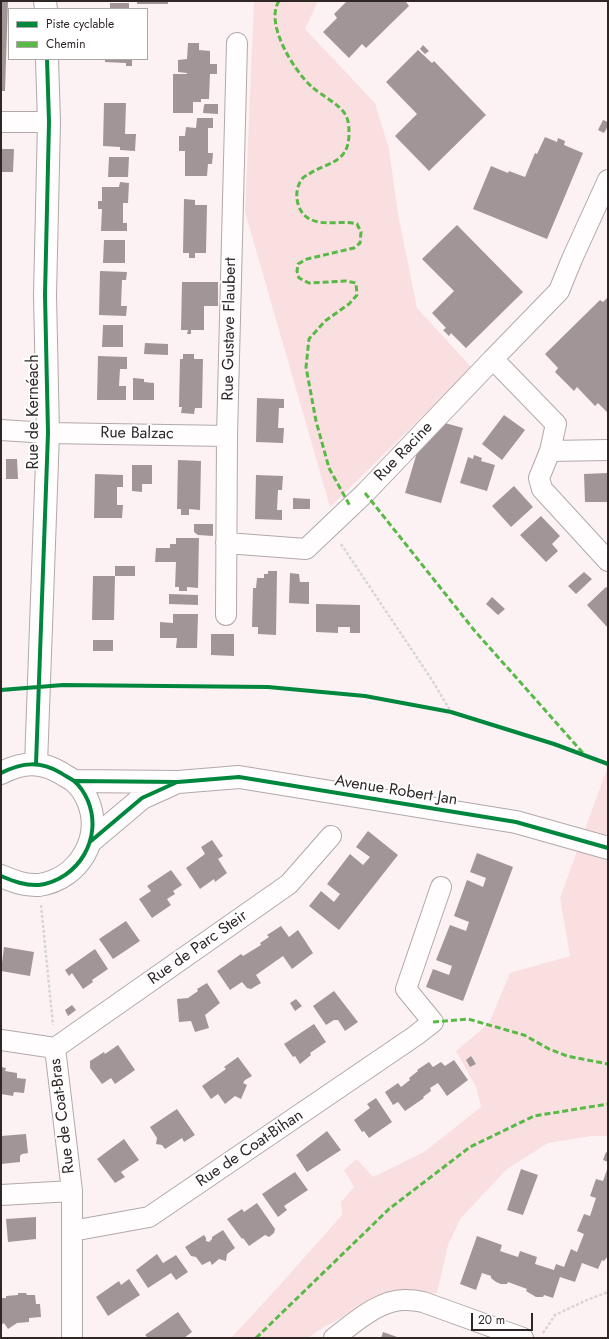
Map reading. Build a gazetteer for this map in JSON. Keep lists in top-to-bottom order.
{
  "streets": {
    "main road": ["Rue de Kernéach", "Avenue Robert Jan"],
    "street": [
      "Rue Gustave Flaubert",
      "Rue Balzac",
      "Rue Racine",
      "Rue de Parc Steir",
      "Rue de Coat-Bras",
      "Rue de Coat-Bihan"
    ]
  },
  "crossings": [
    ["Rue Gustave Flaubert", "Rue Balzac"],
    ["Rue Gustave Flaubert", "Rue Racine"],
    ["Rue de Kernéach", "Rue Balzac"],
    ["Rue de Parc Steir", "Rue de Coat-Bras"],
    ["Rue de Coat-Bras", "Rue de Coat-Bihan"]
  ],
  "legend": ["Piste cyclable", "Chemin"],
  "scale_bar": "20 m"
}
